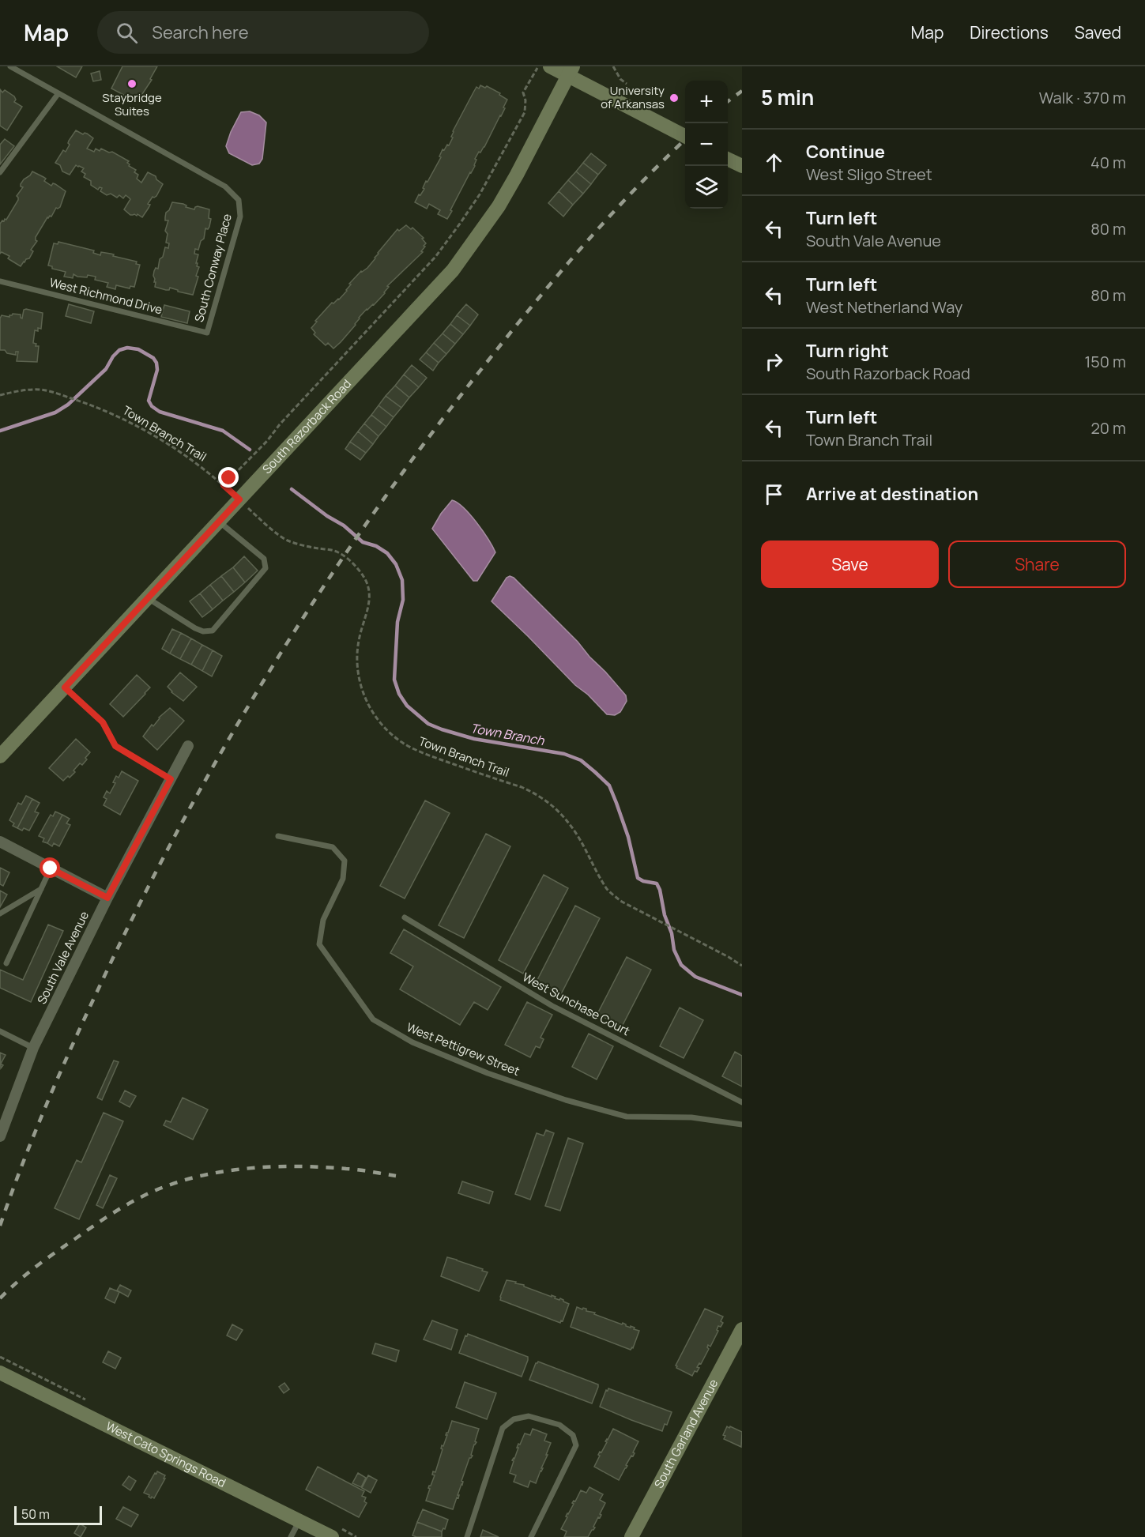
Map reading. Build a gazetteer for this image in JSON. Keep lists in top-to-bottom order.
{
  "streets": {
    "main road": ["South Razorback Road", "South Garland Avenue", "West Cato Springs Road"],
    "street": ["South Vale Avenue"],
    "lane": [
      "South Conway Place",
      "West Richmond Drive",
      "West Sunchase Court",
      "West Pettigrew Street"
    ],
    "path": ["Town Branch Trail"]
  },
  "crossings": [
    ["South Conway Place", "West Richmond Drive"],
    ["South Razorback Road", "Town Branch Trail"]
  ],
  "water": ["Town Branch"],
  "places": ["Staybridge Suites", "University of Arkansas"],
  "scale_bar": "50 m",
  "page": {
    "header": "Map",
    "search": "Search here",
    "nav": ["Map", "Directions", "Saved"],
    "heading": ["5 min", "Walk · 370 m"],
    "map_buttons": ["+", "−"],
    "list": [
      ["Continue", "West Sligo Street", "40 m"],
      ["Turn left", "South Vale Avenue", "80 m"],
      ["Turn left", "West Netherland Way", "80 m"],
      ["Turn right", "South Razorback Road", "150 m"],
      ["Turn left", "Town Branch Trail", "20 m"],
      "Arrive at destination"
    ],
    "buttons": ["Save", "Share"],
    "scale": "50 m"
  }
}
